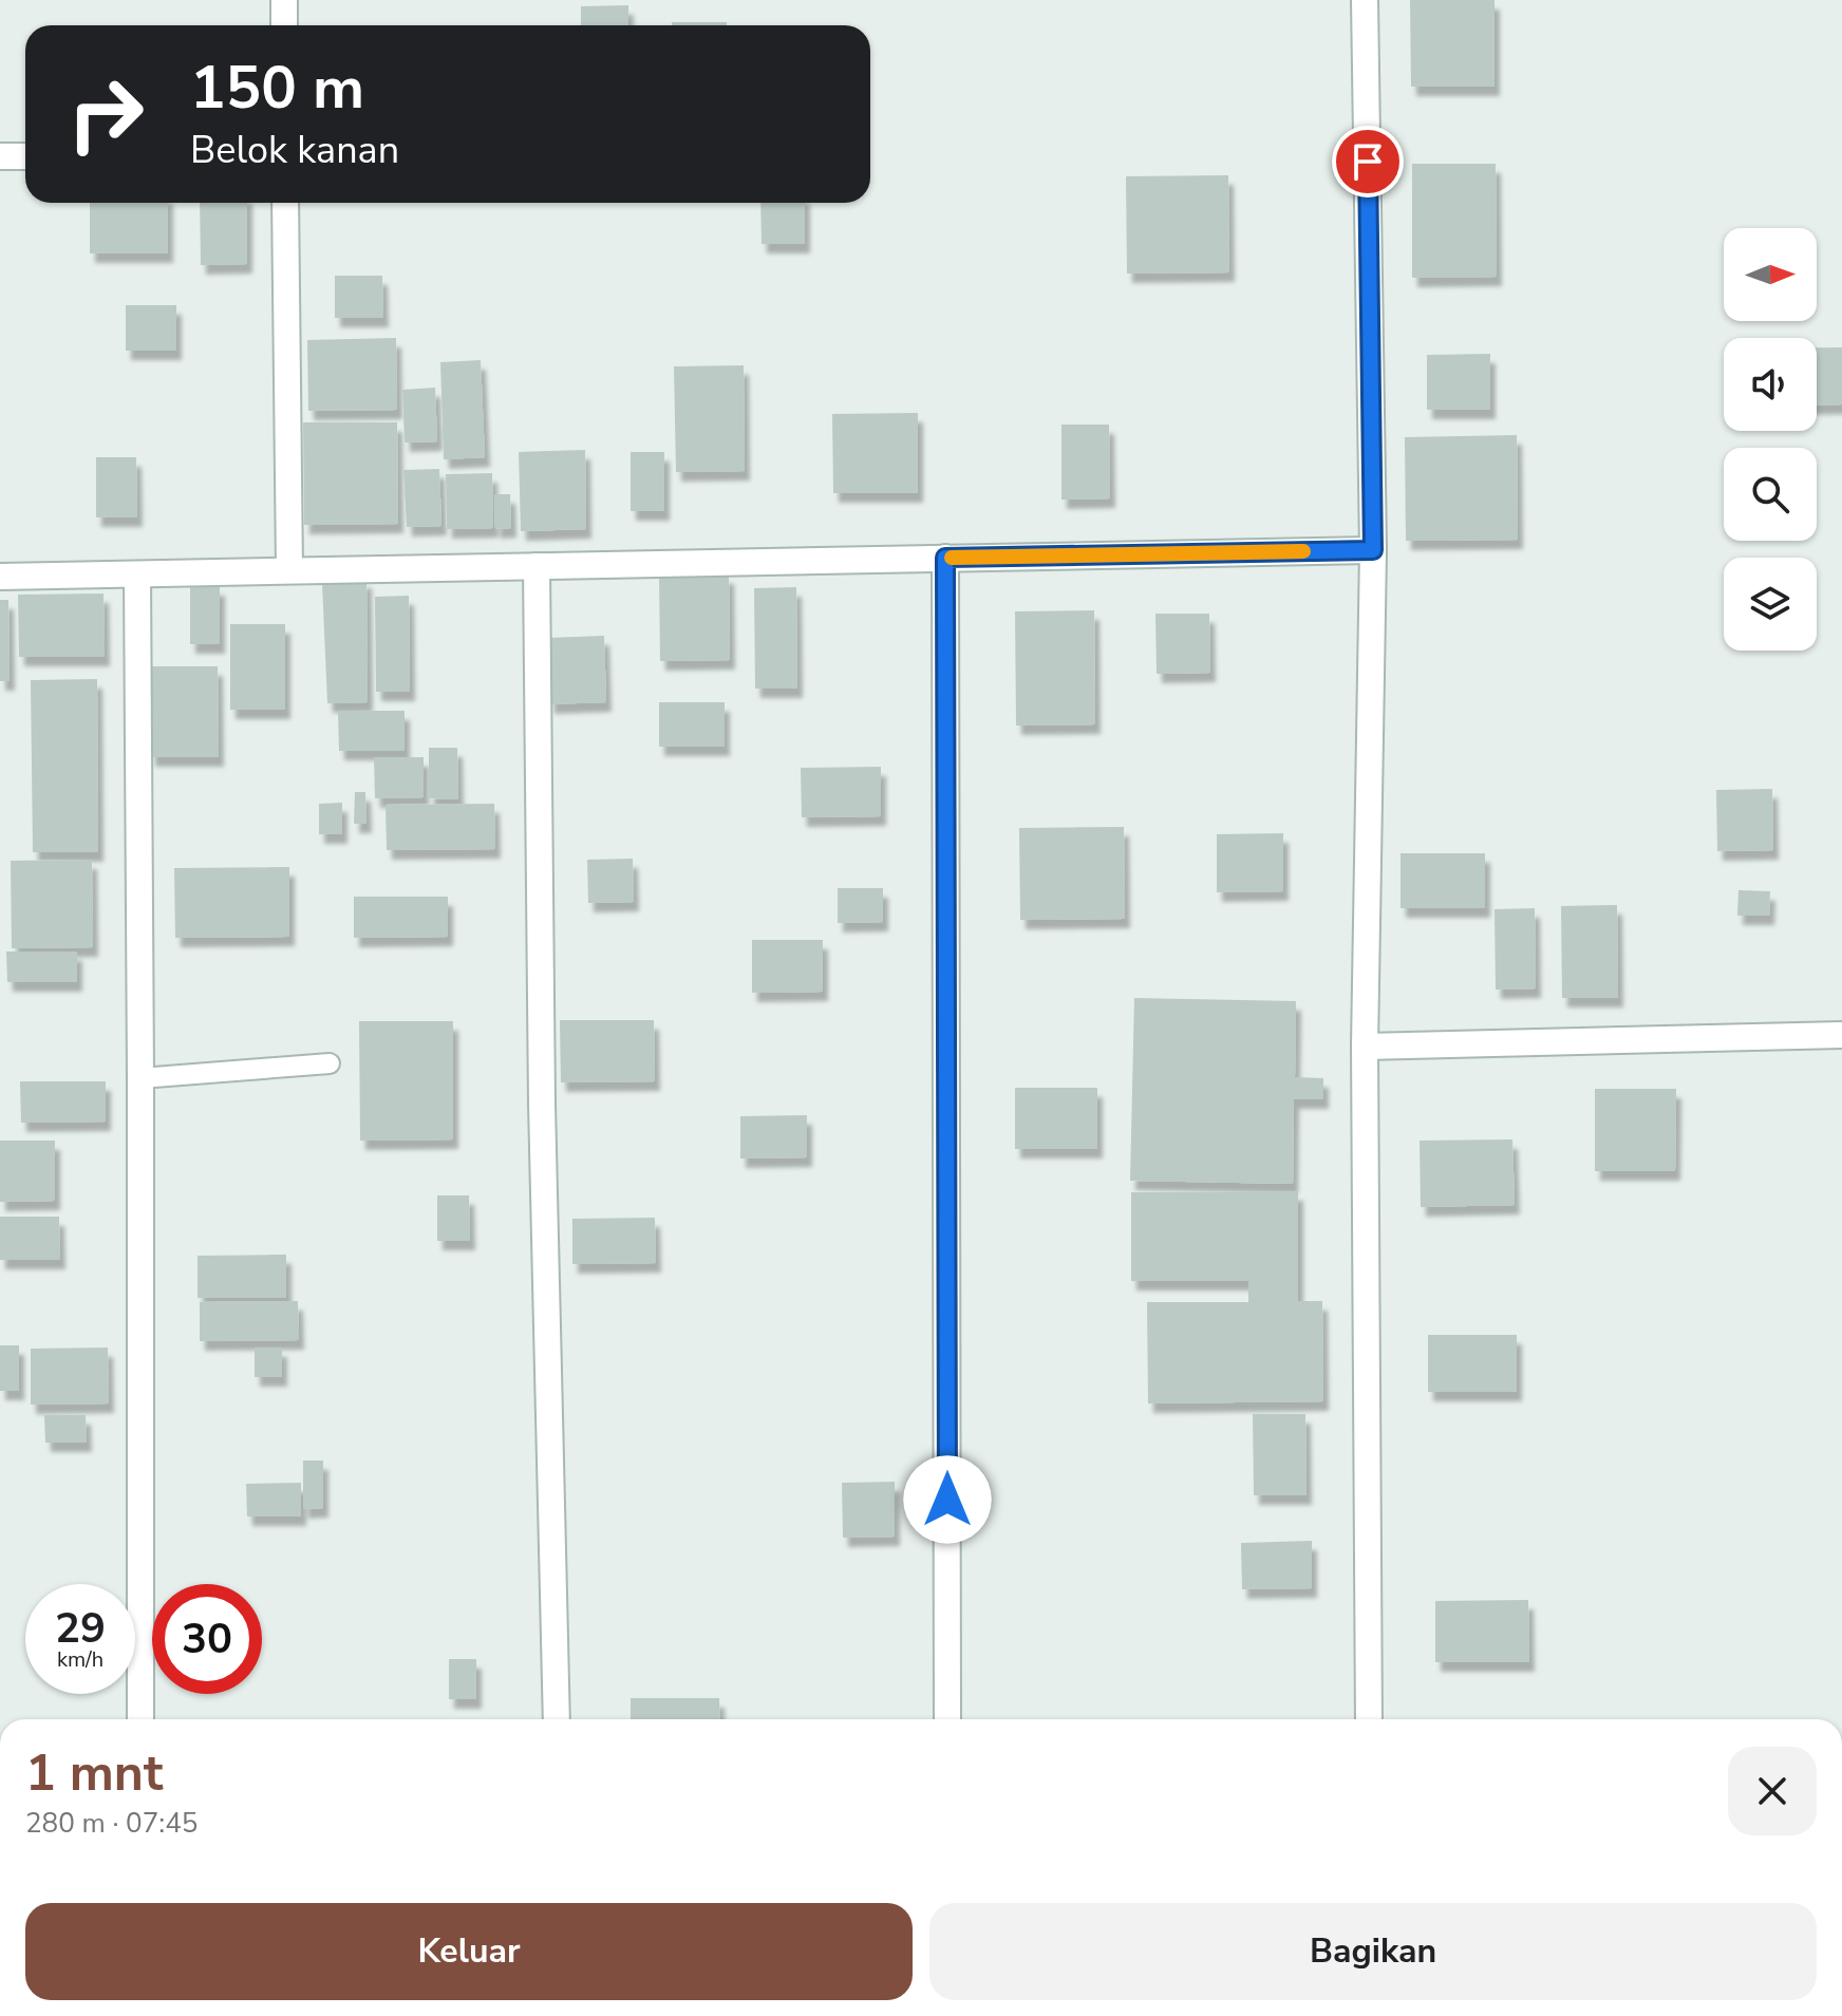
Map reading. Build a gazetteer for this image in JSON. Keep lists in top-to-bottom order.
{
  "north": "right",
  "page": {
    "turn": ["150 m", "Belok kanan"],
    "speed": "29 km/h",
    "limit": "30",
    "heading": ["1 mnt", "280 m · 07:45"],
    "buttons": ["Keluar", "Bagikan"]
  }
}
